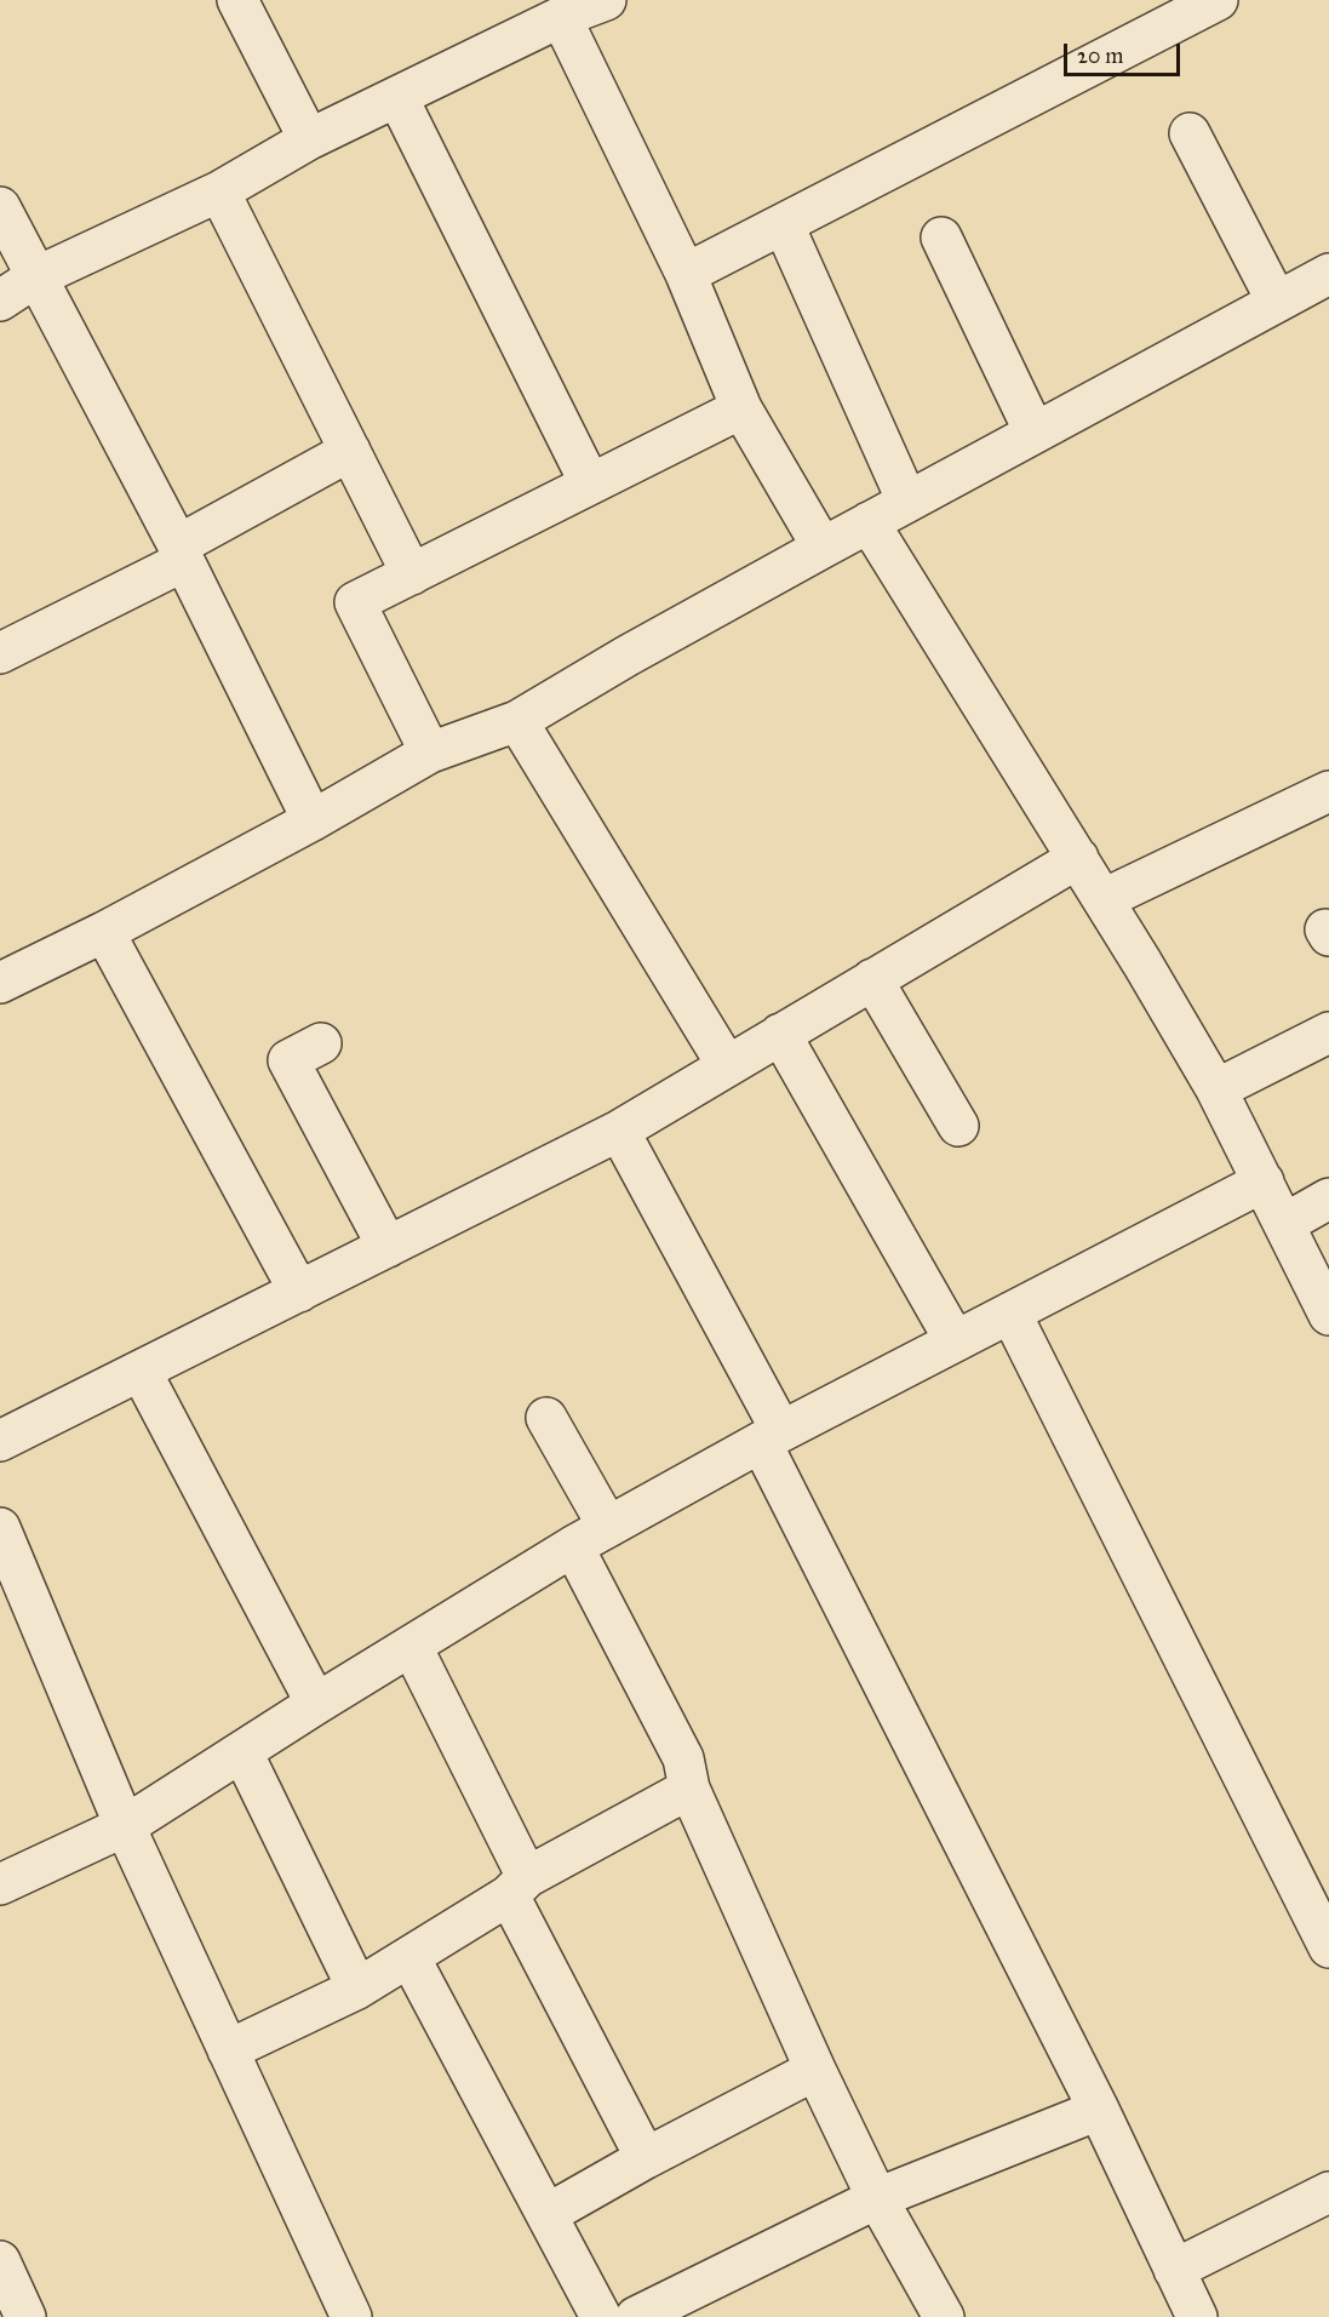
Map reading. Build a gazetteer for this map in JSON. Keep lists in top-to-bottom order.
{
  "scale_bar": "20 m"
}
